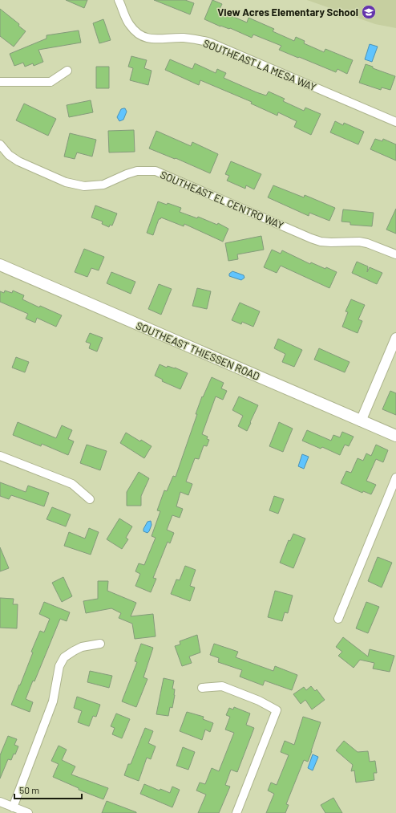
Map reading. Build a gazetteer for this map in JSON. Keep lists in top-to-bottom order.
{
  "streets": {
    "main road": ["SOUTHEAST THIESSEN ROAD"],
    "street": ["SOUTHEAST LA MESA WAY", "SOUTHEAST EL CENTRO WAY"]
  },
  "places": {
    "school or university": ["View Acres Elementary School"]
  },
  "scale_bar": "50 m"
}
